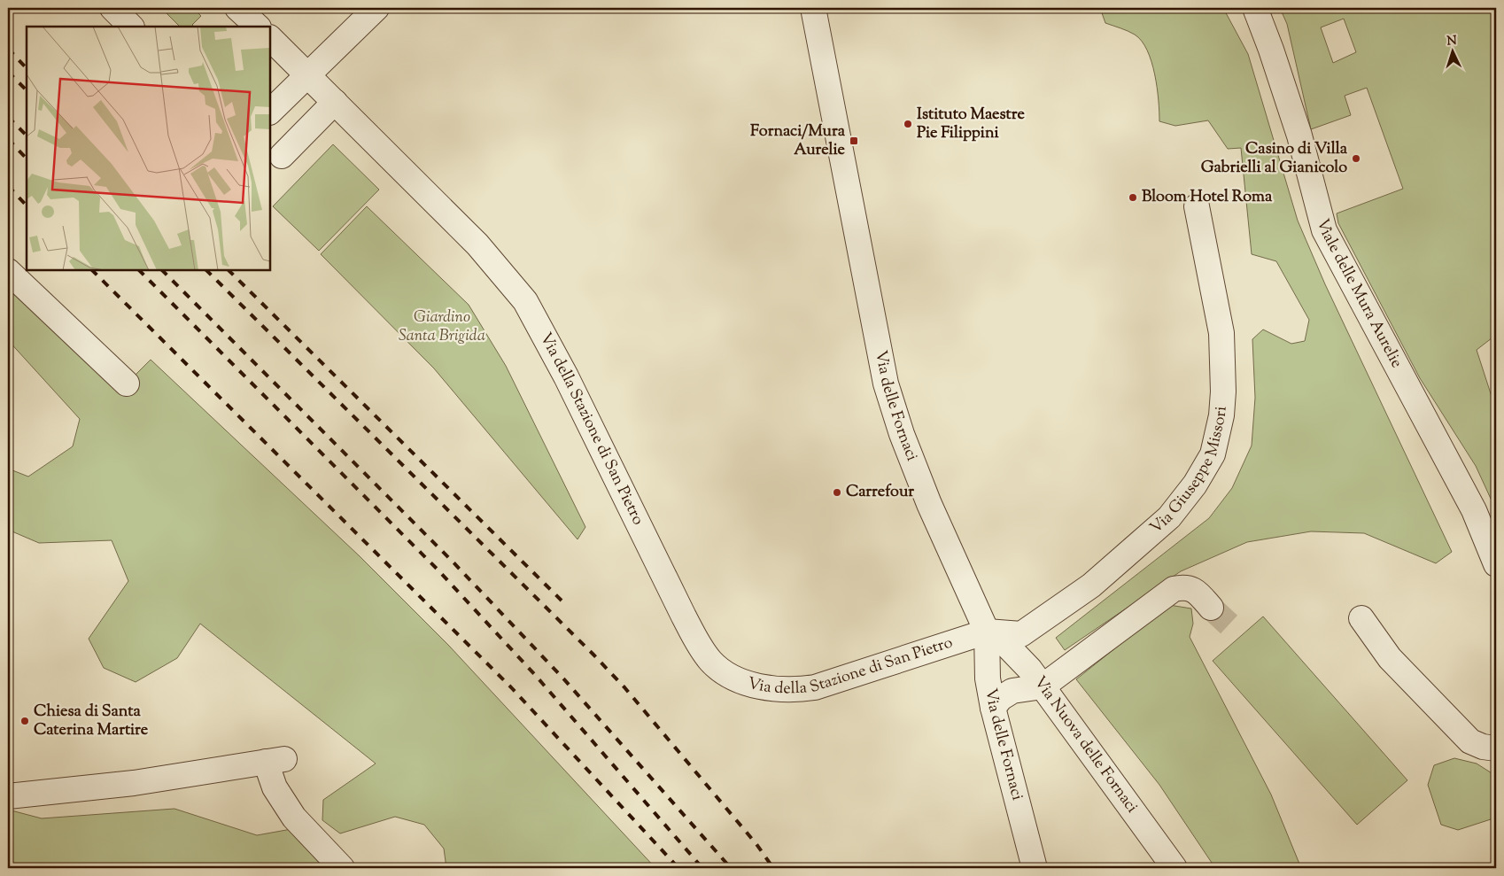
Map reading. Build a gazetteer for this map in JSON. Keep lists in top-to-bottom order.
{
  "streets": {
    "street": [
      "Viale delle Mura Aurelie",
      "Via delle Fornaci",
      "Via della Stazione di San Pietro",
      "Via Giuseppe Missori",
      "Via Nuova delle Fornaci"
    ]
  },
  "crossings": [
    ["Via delle Fornaci", "Via della Stazione di San Pietro"],
    ["Via delle Fornaci", "Via Giuseppe Missori"],
    ["Via delle Fornaci", "Via Nuova delle Fornaci"],
    ["Via della Stazione di San Pietro", "Via Giuseppe Missori"],
    ["Via della Stazione di San Pietro", "Via Nuova delle Fornaci"],
    ["Via Giuseppe Missori", "Via Nuova delle Fornaci"]
  ],
  "parks": ["Giardino Santa Brigida"],
  "places": {
    "other": [
      "Istituto Maestre Pie Filippini",
      "Casino di Villa Gabrielli al Gianicolo",
      "Bloom Hotel Roma",
      "Carrefour",
      "Chiesa di Santa Caterina Martire"
    ],
    "transit": ["Fornaci/Mura Aurelie"]
  },
  "north": "top"
}
